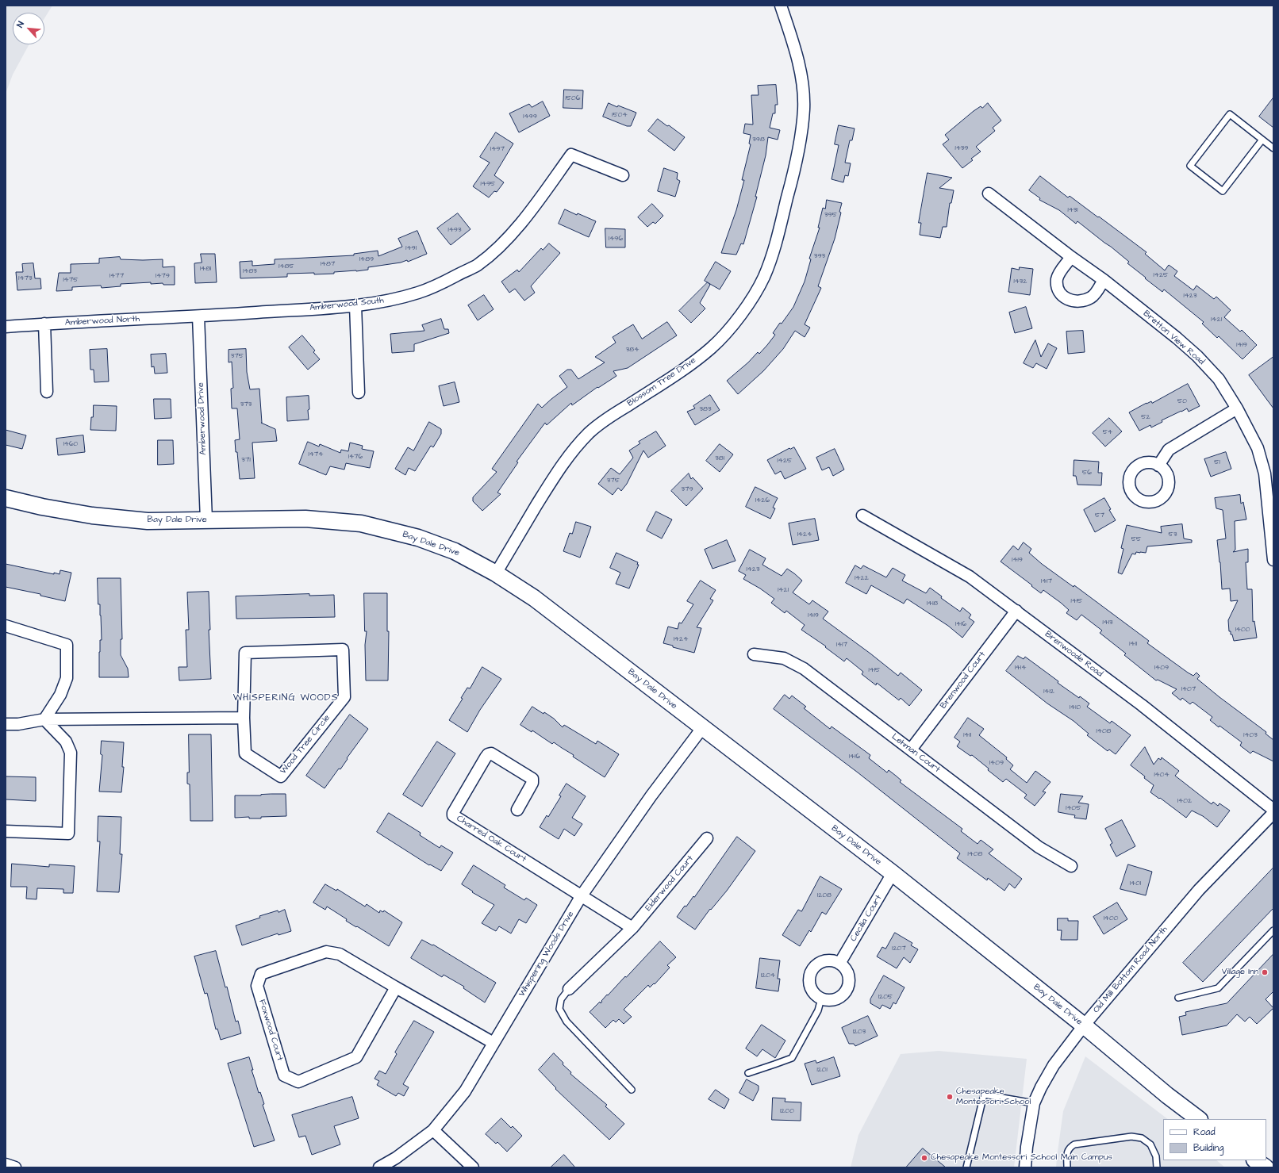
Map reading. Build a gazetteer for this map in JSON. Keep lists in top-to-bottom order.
{
  "streets": {
    "street": [
      "Amberwood South",
      "Amberwood North",
      "Bretton View Road",
      "Blossom Tree Drive",
      "Amberwood Drive",
      "Bay Dale Drive",
      "Brenwoode Road",
      "Brenwood Court",
      "Wood Tree Circle",
      "Lehman Court",
      "Charred Oak Court",
      "Elderwood Court",
      "Cecilia Court",
      "Whispering Woods Drive",
      "Old Mill Bottom Road North",
      "Foxwood Court"
    ]
  },
  "crossings": [
    ["Amberwood South", "Amberwood North"],
    ["Amberwood South", "Amberwood Drive"],
    ["Amberwood North", "Amberwood Drive"],
    ["Blossom Tree Drive", "Bay Dale Drive"],
    ["Amberwood Drive", "Bay Dale Drive"],
    ["Bay Dale Drive", "Cecilia Court"],
    ["Bay Dale Drive", "Whispering Woods Drive"],
    ["Bay Dale Drive", "Old Mill Bottom Road North"],
    ["Brenwoode Road", "Brenwood Court"],
    ["Brenwood Court", "Lehman Court"],
    ["Charred Oak Court", "Whispering Woods Drive"],
    ["Whispering Woods Drive", "Foxwood Court"]
  ],
  "districts": ["WHISPERING WOODS"],
  "places": ["Village Inn", "Chesapeake Montessori School", "Chesapeake Montessori School Main Campus"],
  "house_numbers": [
    "1506",
    "1504",
    "1499",
    "398",
    "1439",
    "1497",
    "1495",
    "1431",
    "395",
    "1493",
    "1496",
    "1491",
    "393",
    "1489",
    "1487",
    "1485",
    "1481",
    "1483",
    "1425",
    "1477",
    "1479",
    "1473",
    "1475",
    "1432",
    "1423",
    "1421",
    "1419",
    "384",
    "375",
    "50",
    "373",
    "383",
    "52",
    "54",
    "1460",
    "1474",
    "1476",
    "381",
    "371",
    "1425",
    "51",
    "56",
    "375",
    "379",
    "1426",
    "57",
    "1424",
    "53",
    "55",
    "1419",
    "1423",
    "1422",
    "1417",
    "1421",
    "1415",
    "1418",
    "1419",
    "1413",
    "1416",
    "1400",
    "1424",
    "1411",
    "1417",
    "1414",
    "1409",
    "1415",
    "1407",
    "1412",
    "1410",
    "1408",
    "1411",
    "1403",
    "1416",
    "1409",
    "1404",
    "1402",
    "1405",
    "1408",
    "1401",
    "1208",
    "1400",
    "1207",
    "1204",
    "1205",
    "1203",
    "1201",
    "1200"
  ],
  "legend": ["Road", "Building"],
  "north": "top left"
}
